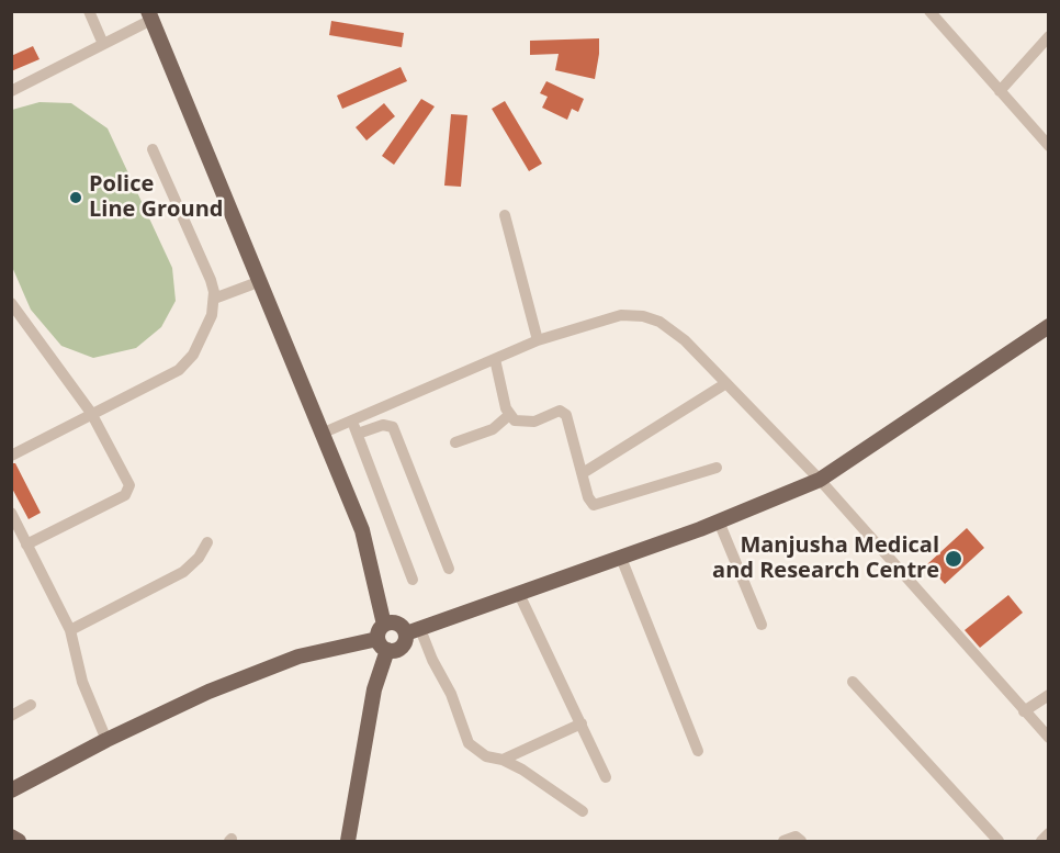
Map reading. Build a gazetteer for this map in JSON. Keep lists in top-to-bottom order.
{
  "places": ["Police Line Ground", "Manjusha Medical and Research Centre"]
}
